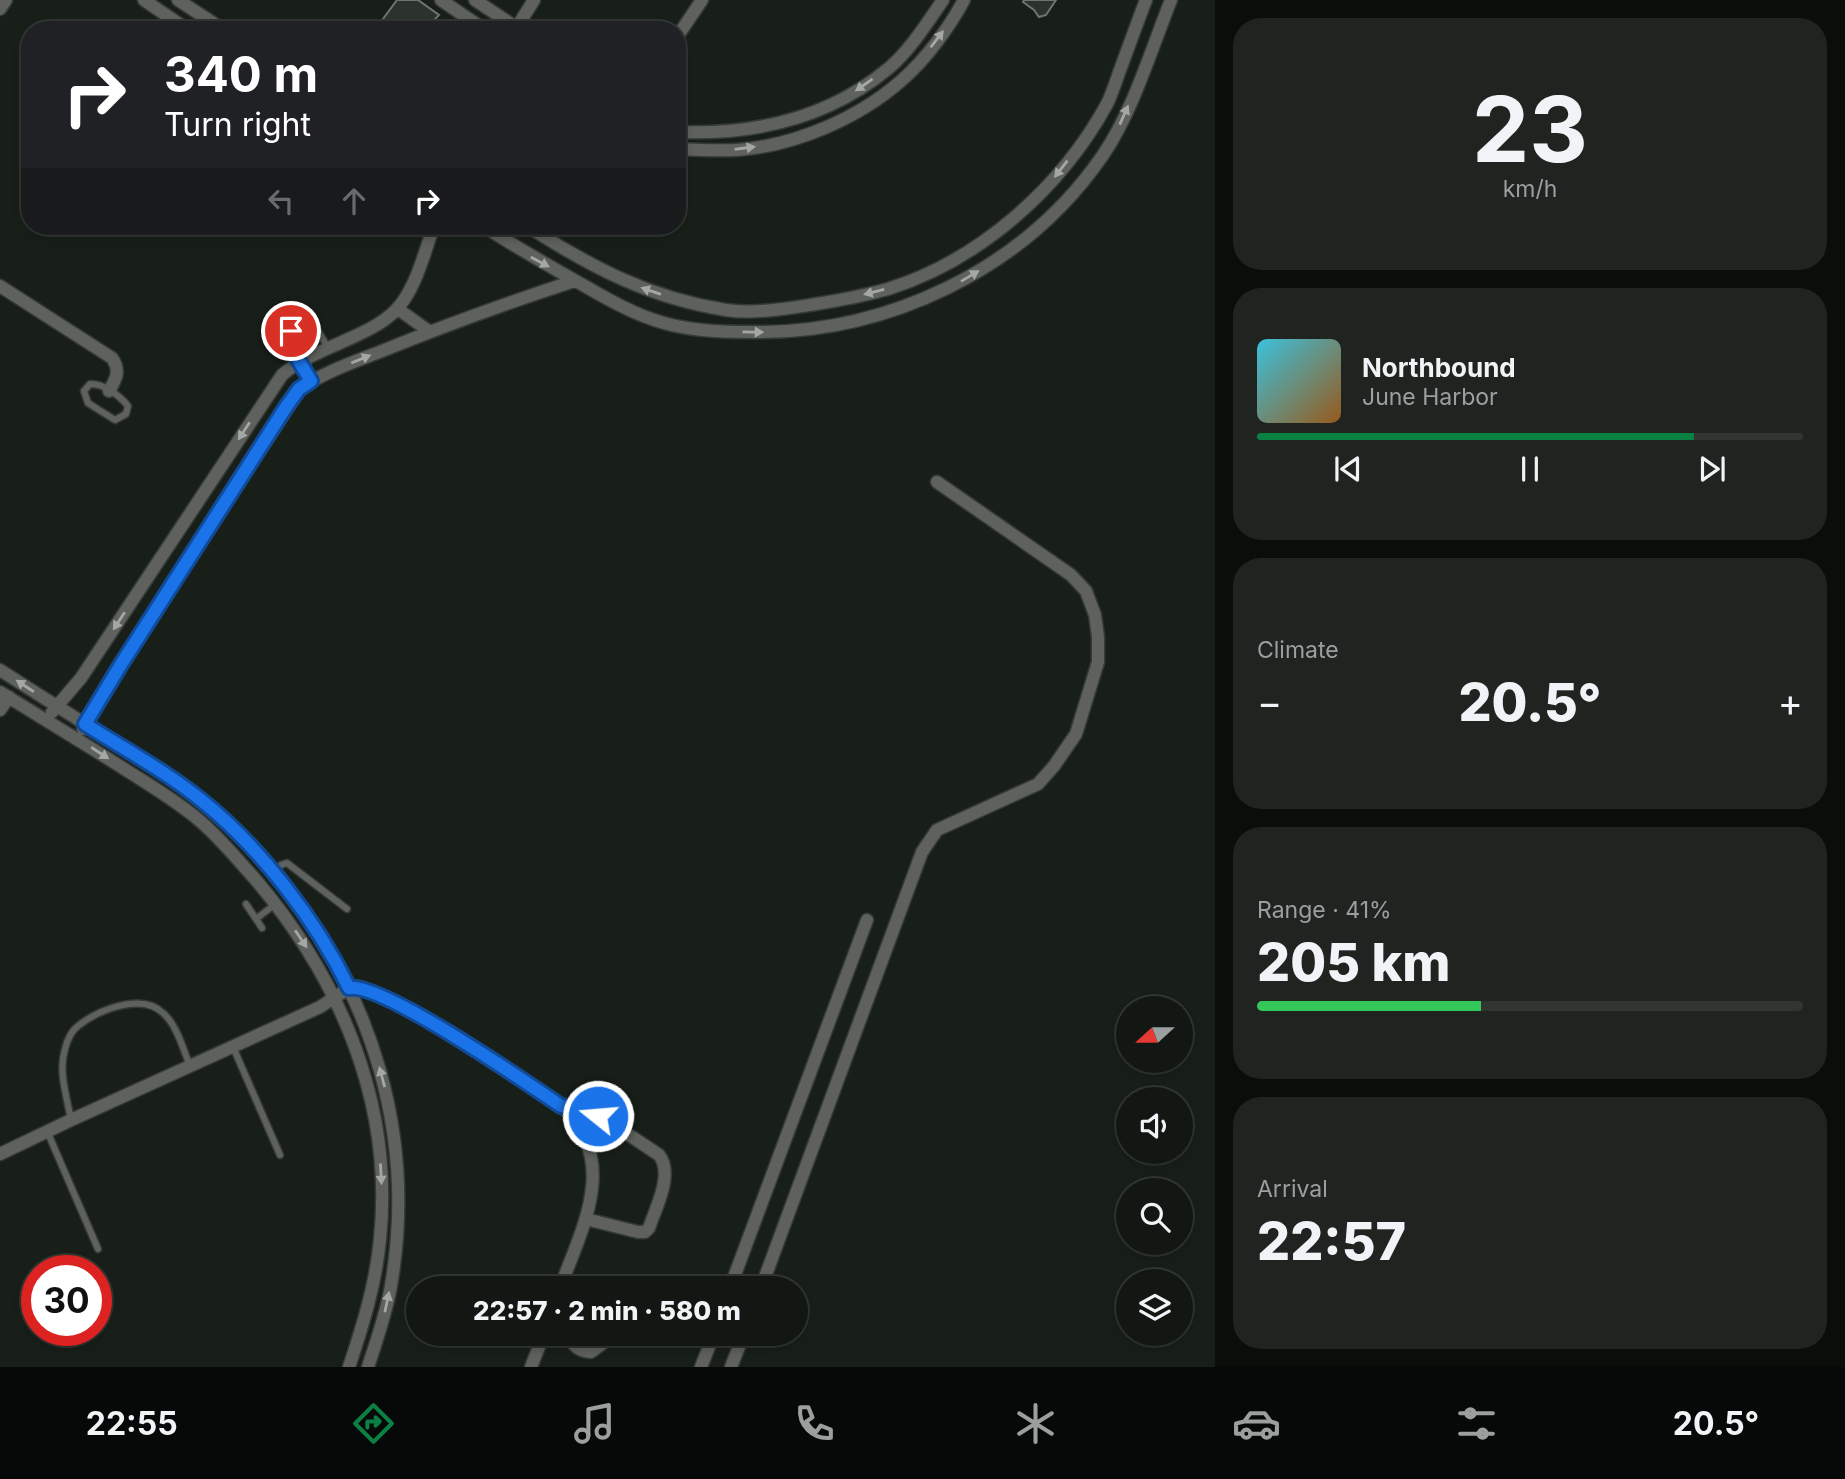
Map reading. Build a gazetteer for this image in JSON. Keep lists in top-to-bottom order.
{
  "north": "left",
  "page": {
    "tile": [
      ["23", "km/h"],
      "Climate",
      ["Range · 41%", "205 km"],
      ["Arrival", "22:57"]
    ],
    "turn": ["340 m", "Turn right"],
    "song": ["Northbound", "June Harbor"],
    "heat": ["−", "20.5°", "+"],
    "limit": "30",
    "trip": "22:57 · 2 min · 580 m",
    "tabs": ["22:55", "20.5°"]
  }
}
